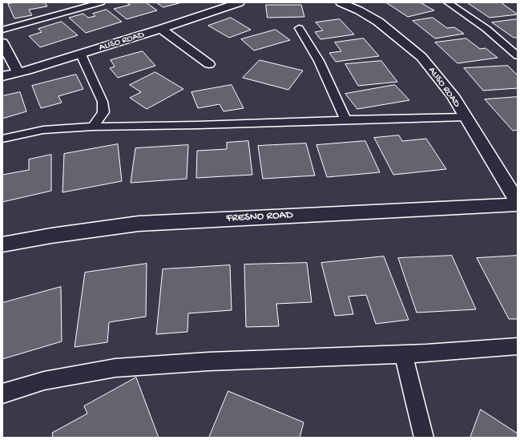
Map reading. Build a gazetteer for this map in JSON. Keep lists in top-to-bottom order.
{
  "streets": {
    "street": ["ALISO ROAD", "FRESNO ROAD"]
  },
  "crossings": [
    ["ALISO ROAD", "FRESNO ROAD"]
  ]
}
